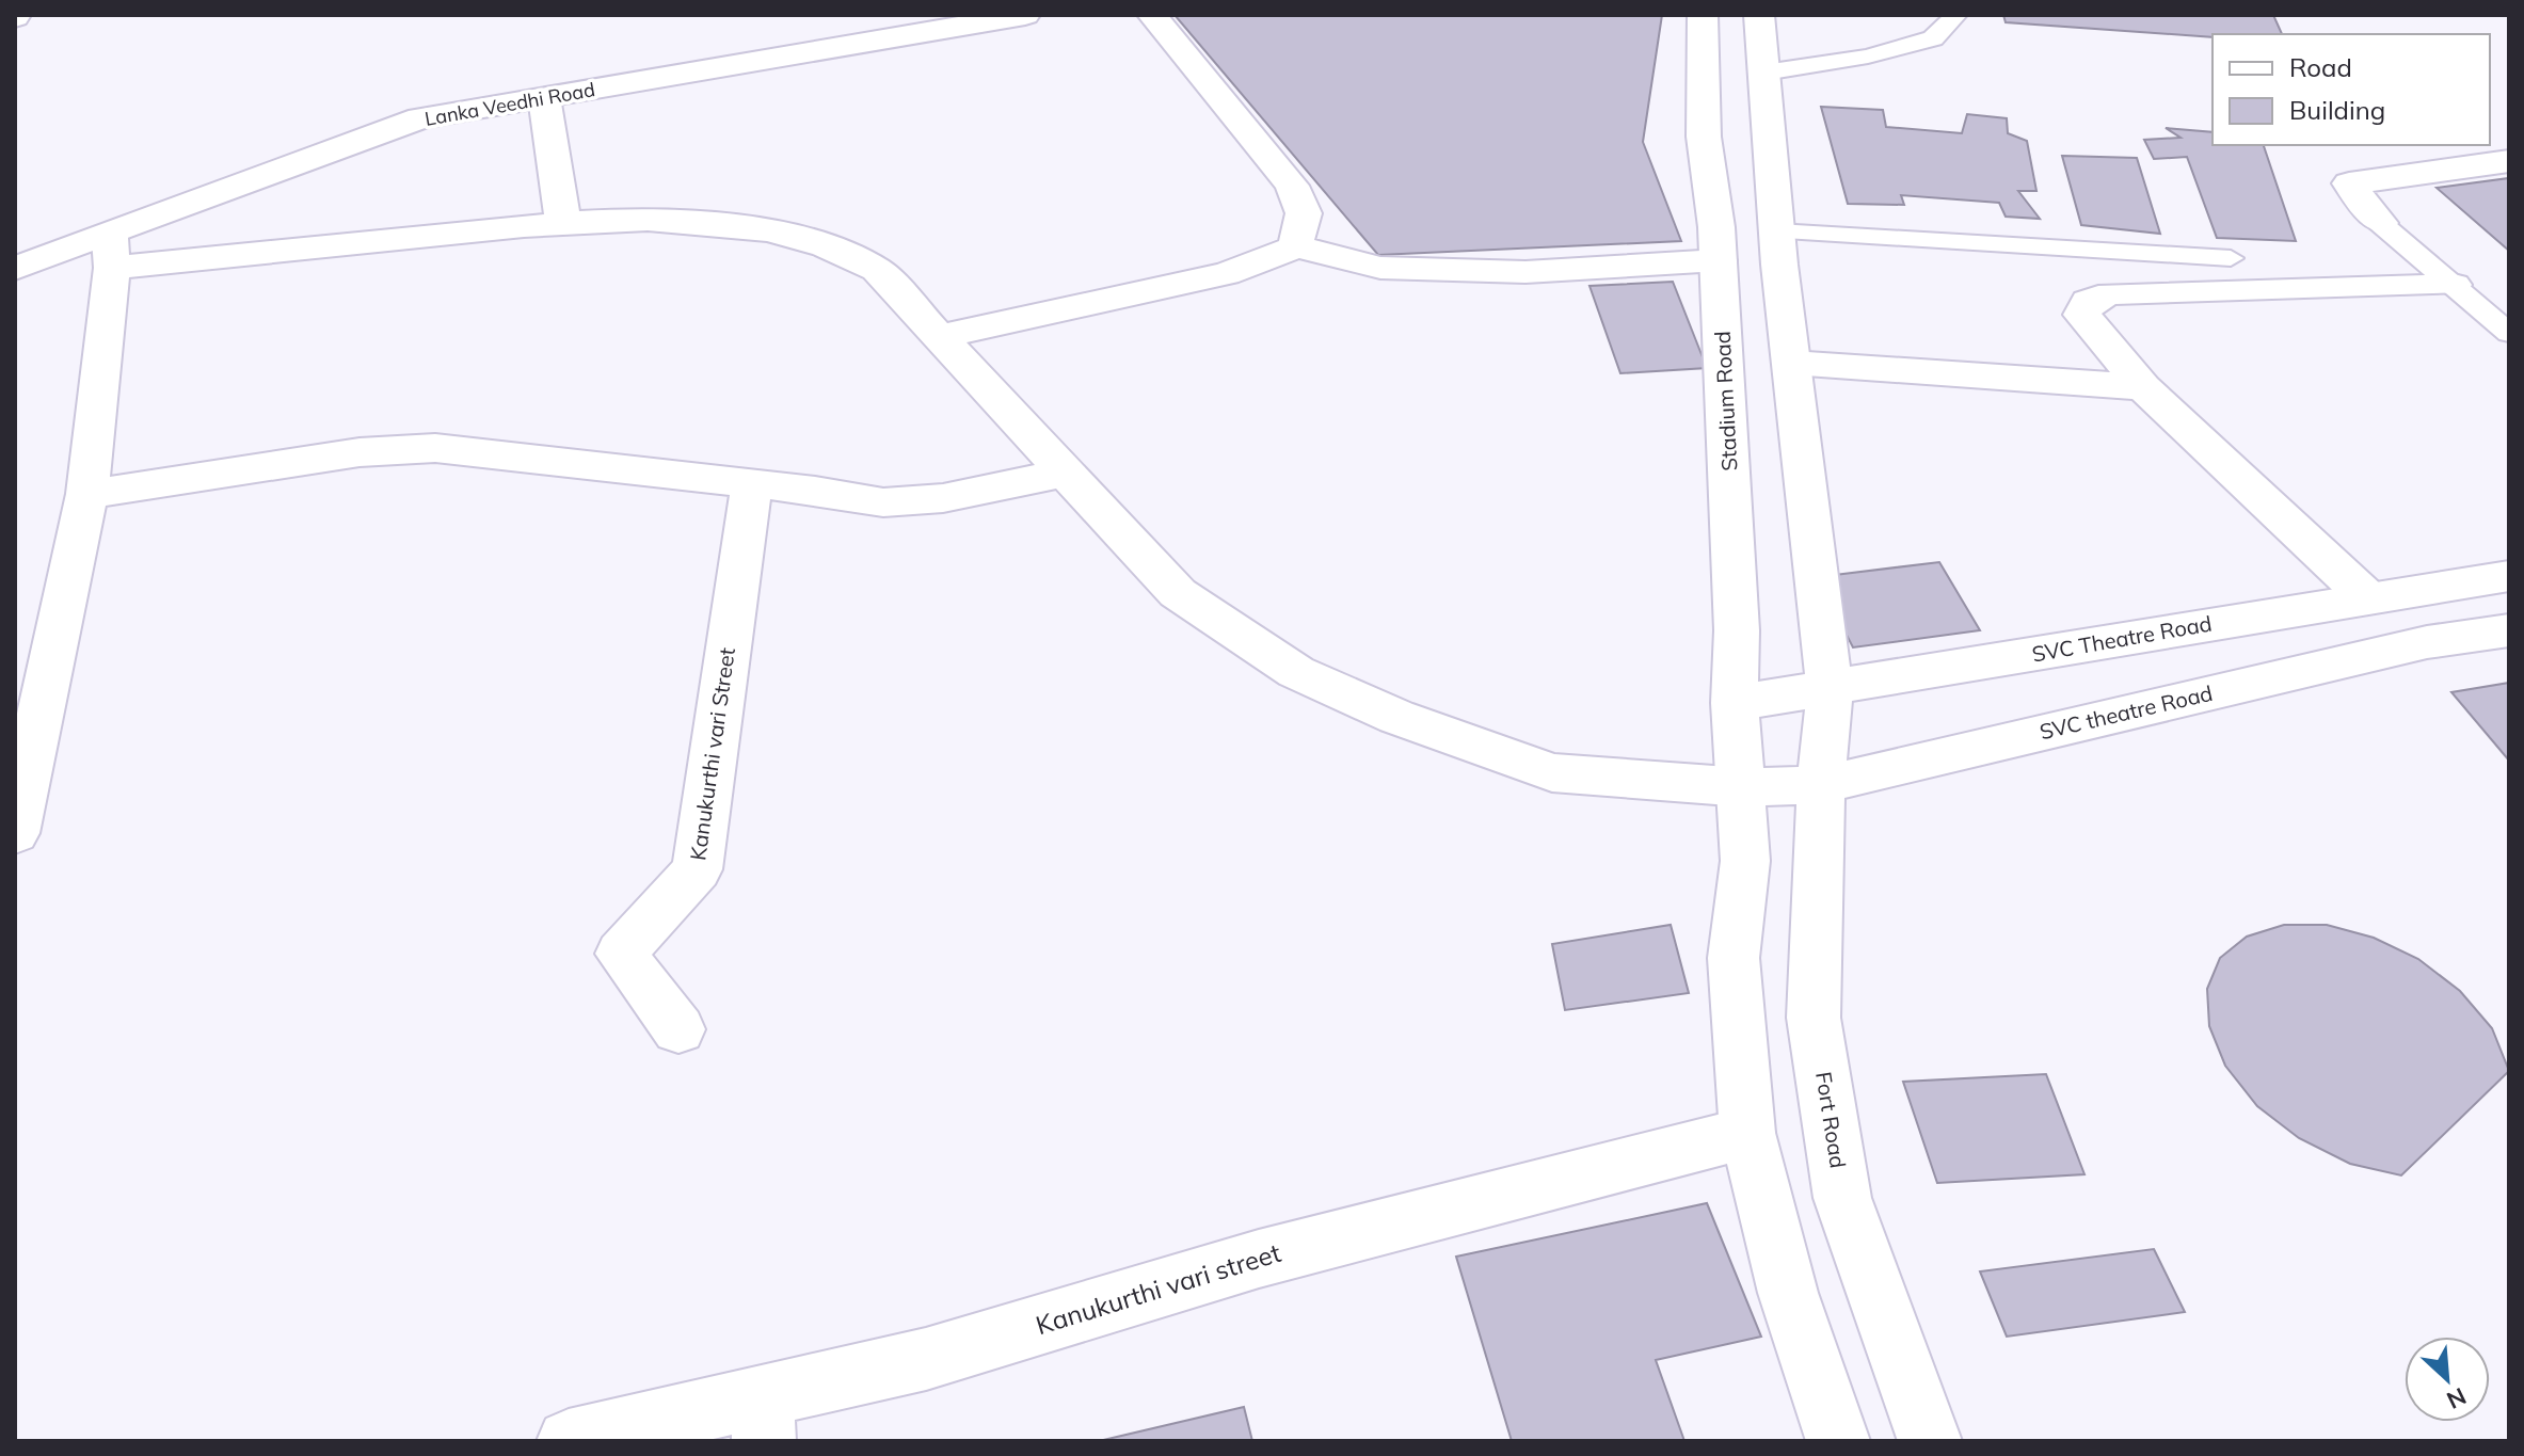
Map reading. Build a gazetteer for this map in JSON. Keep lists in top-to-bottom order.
{
  "streets": {
    "street": [
      "Lanka Veedhi Road",
      "Stadium Road",
      "SVC Theatre Road",
      "SVC theatre Road",
      "Kanukurthi vari Street",
      "Fort Road",
      "Kanukurthi vari street"
    ]
  },
  "crossings": [
    ["Lanka Veedhi Road", "SVC theatre Road"],
    ["Stadium Road", "SVC Theatre Road"],
    ["Stadium Road", "SVC theatre Road"],
    ["SVC theatre Road", "Fort Road"]
  ],
  "legend": ["Road", "Building"],
  "north": "bottom right"
}
